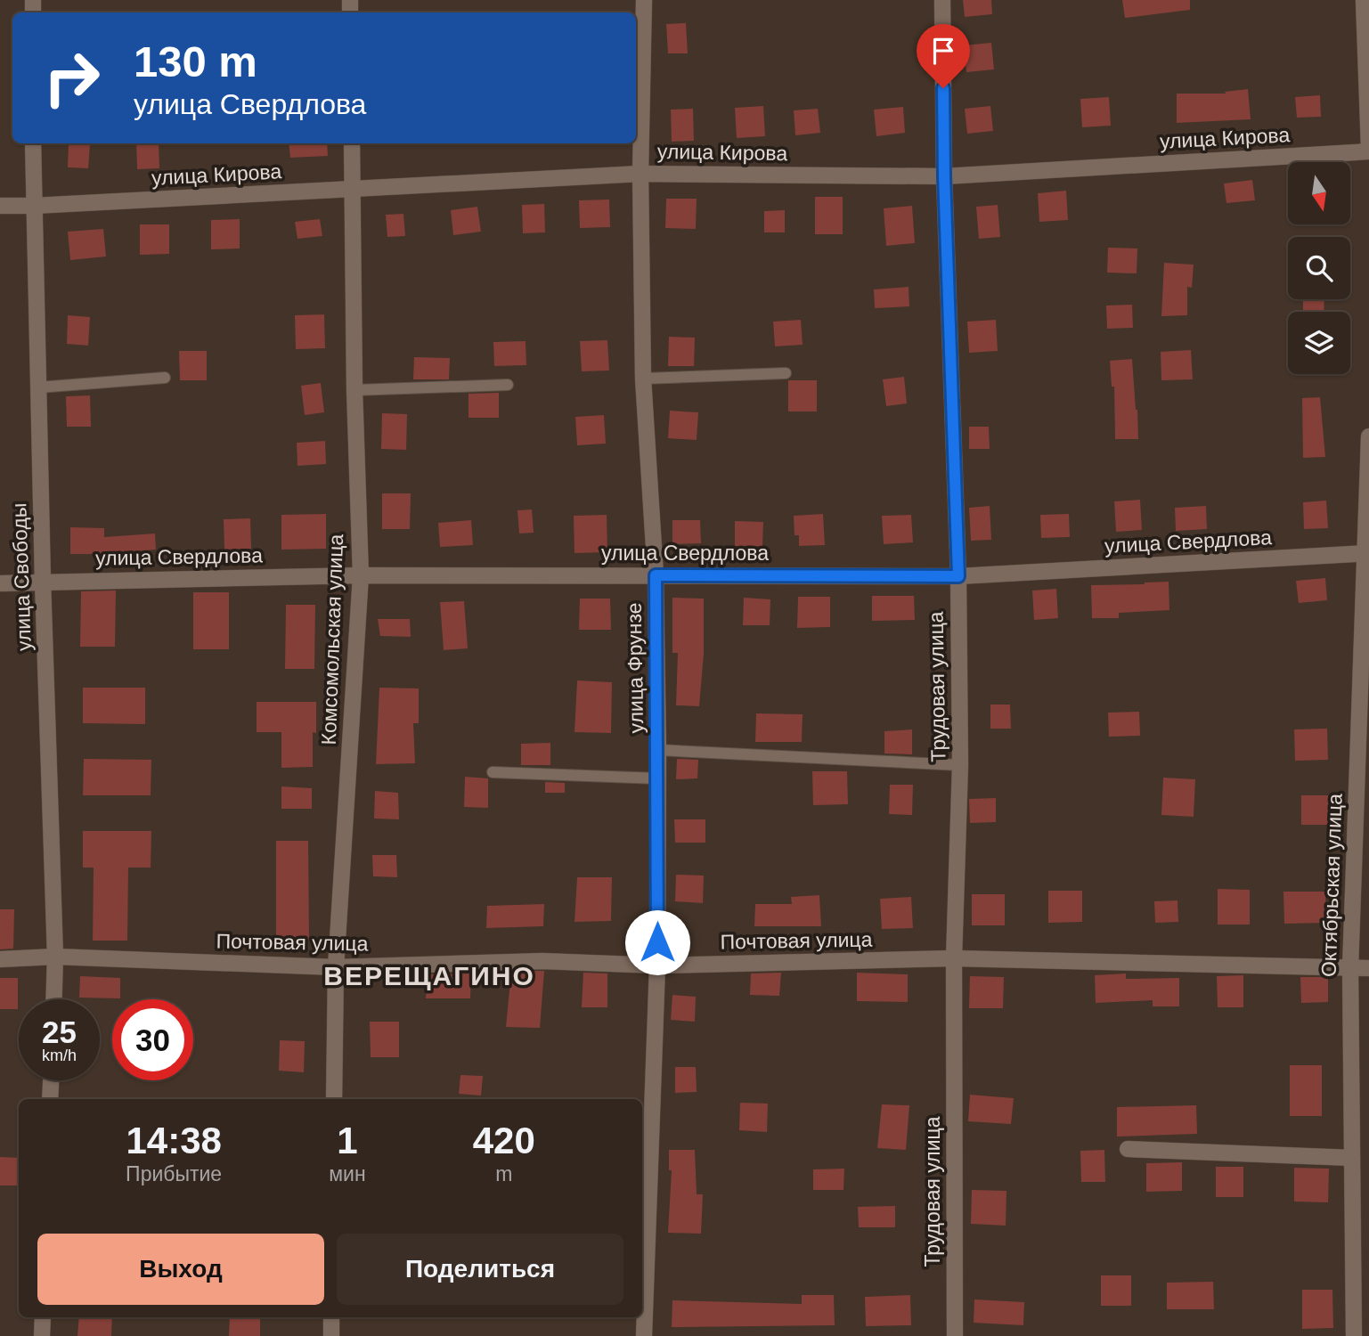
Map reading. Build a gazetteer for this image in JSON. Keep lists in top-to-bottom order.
{
  "streets": {
    "street": [
      "улица Кирова",
      "улица Свердлова",
      "улица Свободы",
      "Комсомольская улица",
      "улица Фрунзе",
      "Трудовая улица",
      "Октябрьская улица",
      "Почтовая улица"
    ]
  },
  "crossings": [
    ["улица Кирова", "улица Свободы"],
    ["улица Кирова", "Комсомольская улица"],
    ["улица Кирова", "улица Фрунзе"],
    ["улица Кирова", "Трудовая улица"],
    ["улица Свердлова", "улица Свободы"],
    ["улица Свердлова", "Комсомольская улица"],
    ["улица Свердлова", "улица Фрунзе"],
    ["улица Свердлова", "Трудовая улица"],
    ["улица Свердлова", "Октябрьская улица"],
    ["улица Свободы", "Почтовая улица"],
    ["Комсомольская улица", "Почтовая улица"],
    ["улица Фрунзе", "Почтовая улица"],
    ["Трудовая улица", "Почтовая улица"],
    ["Октябрьская улица", "Почтовая улица"]
  ],
  "districts": ["ВЕРЕЩАГИНО"],
  "north": "bottom",
  "page": {
    "turn": ["130 m", "улица Свердлова"],
    "speed": "25 km/h",
    "limit": "30",
    "eta": [
      "14:38",
      "Прибытие",
      "1",
      "мин",
      "420",
      "m"
    ],
    "buttons": ["Выход", "Поделиться"]
  }
}
